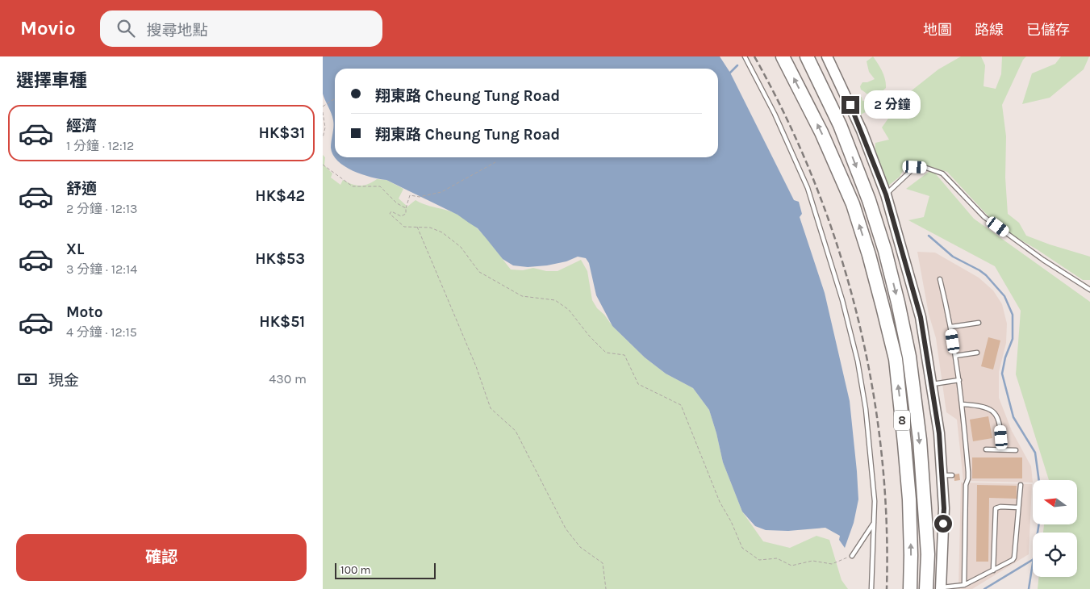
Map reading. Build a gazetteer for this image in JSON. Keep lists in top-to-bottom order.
{
  "streets": {
    "highway": ["8"]
  },
  "scale_bar": "100 m",
  "north": "left",
  "page": {
    "header": "Movio",
    "search": "搜尋地點",
    "nav": ["地圖", "路線", "已儲存"],
    "heading": "選擇車種",
    "banner": ["翔東路 Cheung Tung Road", "翔東路 Cheung Tung Road"],
    "bubble": "2 分鐘",
    "list": [
      {
        "name": "經濟",
        "note": "1 分鐘 · 12:12",
        "value": "HK$31"
      },
      {
        "name": "舒適",
        "note": "2 分鐘 · 12:13",
        "value": "HK$42"
      },
      {
        "name": "XL",
        "note": "3 分鐘 · 12:14",
        "value": "HK$53"
      },
      {
        "name": "Moto",
        "note": "4 分鐘 · 12:15",
        "value": "HK$51"
      }
    ],
    "pay": ["現金", "430 m"],
    "buttons": "確認",
    "scale": "100 m"
  }
}
